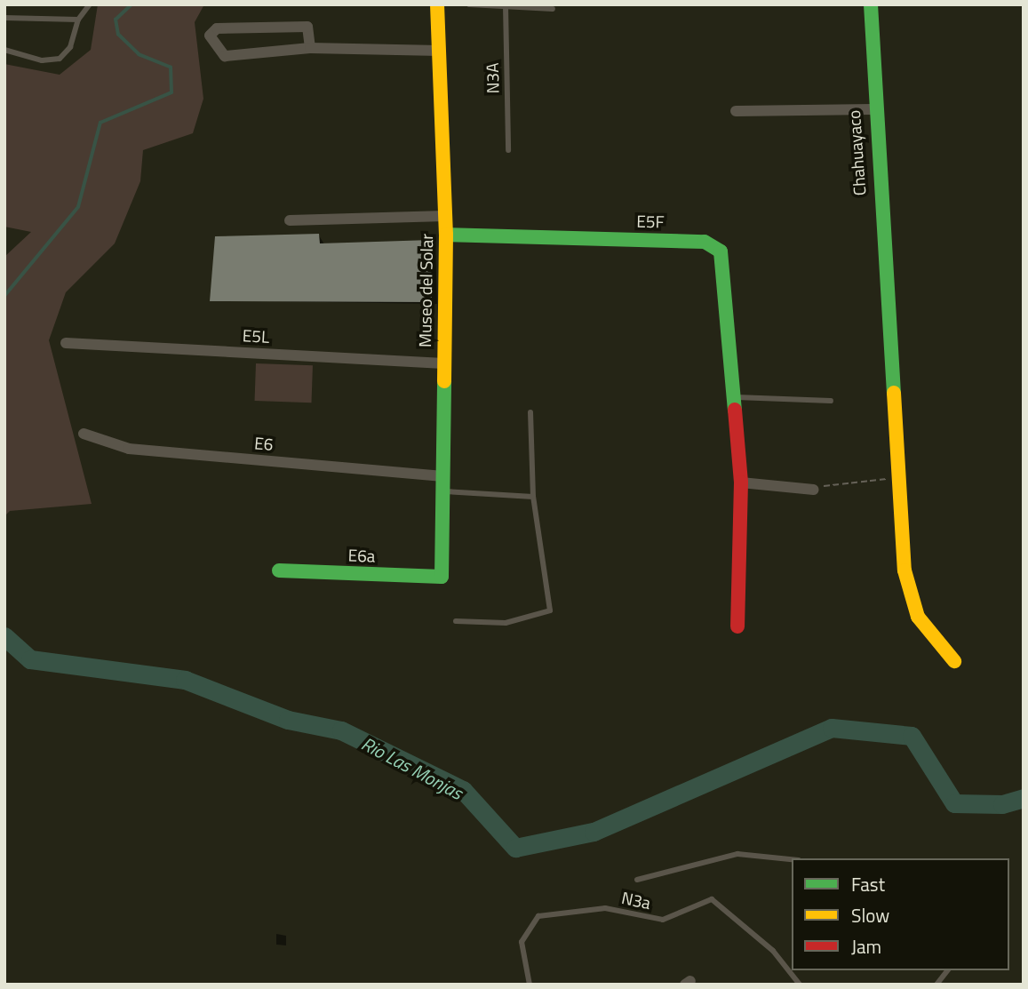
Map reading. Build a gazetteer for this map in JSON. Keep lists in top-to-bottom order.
{
  "streets": {
    "street": [
      "Chahuayaco",
      "E5F",
      "Museo del Solar",
      "E5L",
      "E6",
      "E6a"
    ],
    "lane": ["N3A", "N3a"]
  },
  "crossings": [
    ["E5F", "Museo del Solar"],
    ["Museo del Solar", "E5L"],
    ["Museo del Solar", "E6"],
    ["Museo del Solar", "E6a"]
  ],
  "water": ["Rio Las Monjas"],
  "legend": ["Fast", "Slow", "Jam"]
}
